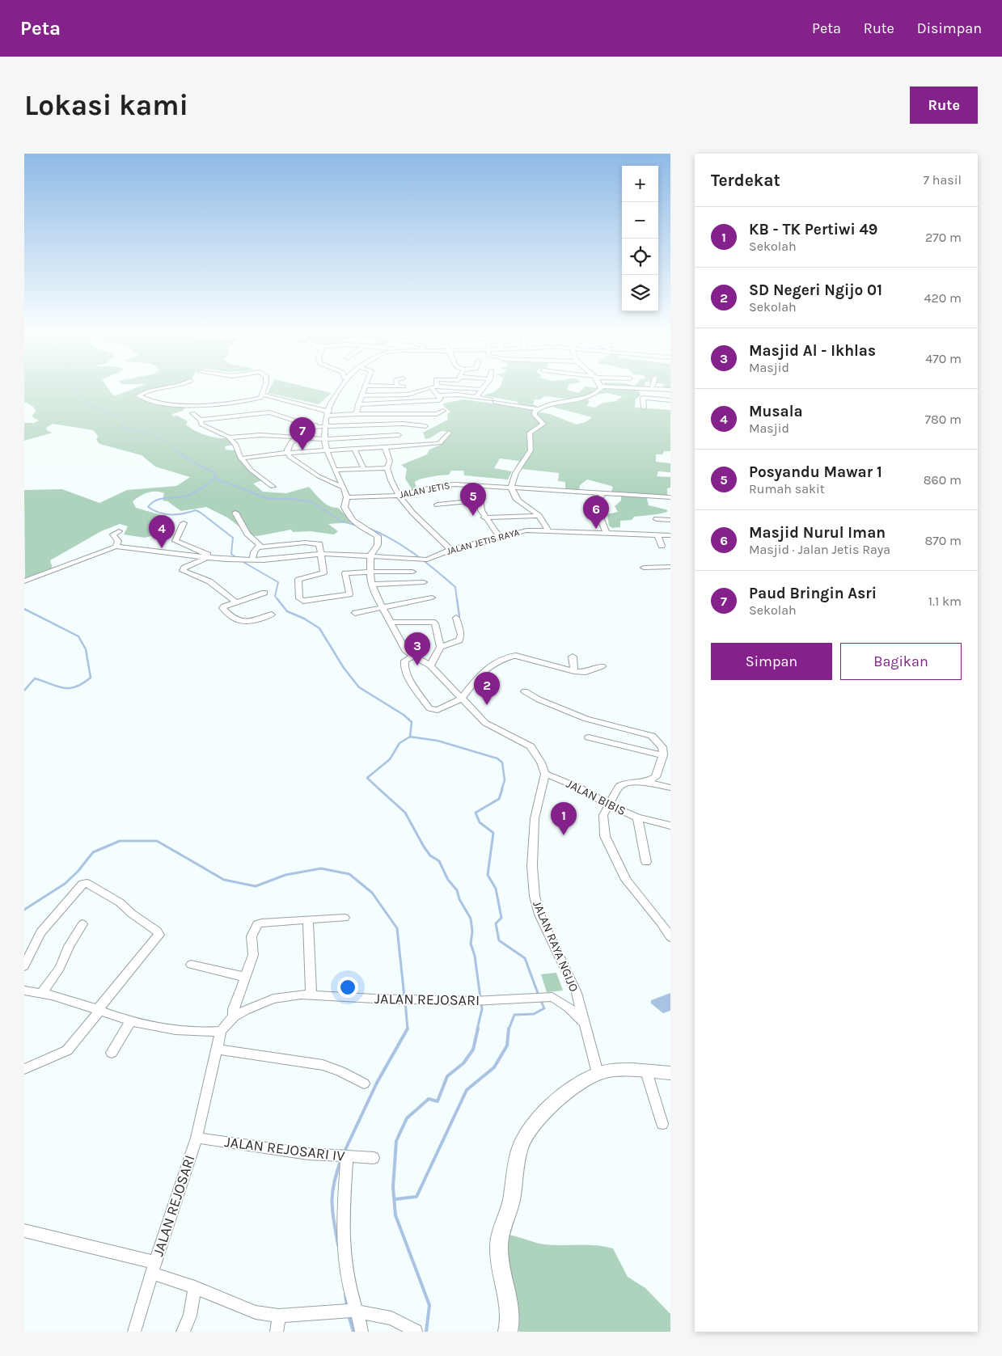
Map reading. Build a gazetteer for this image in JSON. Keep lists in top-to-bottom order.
{
  "streets": {
    "street": [
      "JALAN JETIS",
      "JALAN JETIS RAYA",
      "JALAN BIBIS",
      "JALAN RAYA NGIJO",
      "JALAN REJOSARI",
      "JALAN REJOSARI IV"
    ]
  },
  "crossings": [
    ["JALAN BIBIS", "JALAN RAYA NGIJO"],
    ["JALAN RAYA NGIJO", "JALAN REJOSARI"],
    ["JALAN REJOSARI", "JALAN REJOSARI IV"]
  ],
  "page": {
    "header": "Peta",
    "nav": ["Peta", "Rute", "Disimpan"],
    "buttons": [
      "Rute",
      ["Simpan", "Bagikan"]
    ],
    "title": "Lokasi kami",
    "heading": ["Terdekat", "7 hasil"],
    "map_buttons": ["+", "−"],
    "list": [
      {
        "mark": "1",
        "name": "KB - TK Pertiwi 49",
        "note": "Sekolah",
        "value": "270 m"
      },
      {
        "mark": "2",
        "name": "SD Negeri Ngijo 01",
        "note": "Sekolah",
        "value": "420 m"
      },
      {
        "mark": "3",
        "name": "Masjid Al - Ikhlas",
        "note": "Masjid",
        "value": "470 m"
      },
      {
        "mark": "4",
        "name": "Musala",
        "note": "Masjid",
        "value": "780 m"
      },
      {
        "mark": "5",
        "name": "Posyandu Mawar 1",
        "note": "Rumah sakit",
        "value": "860 m"
      },
      {
        "mark": "6",
        "name": "Masjid Nurul Iman",
        "note": "Masjid · Jalan Jetis Raya",
        "value": "870 m"
      },
      {
        "mark": "7",
        "name": "Paud Bringin Asri",
        "note": "Sekolah",
        "value": "1.1 km"
      }
    ],
    "pins": [
      "7",
      "5",
      "6",
      "4",
      "3",
      "2",
      "1"
    ]
  }
}
